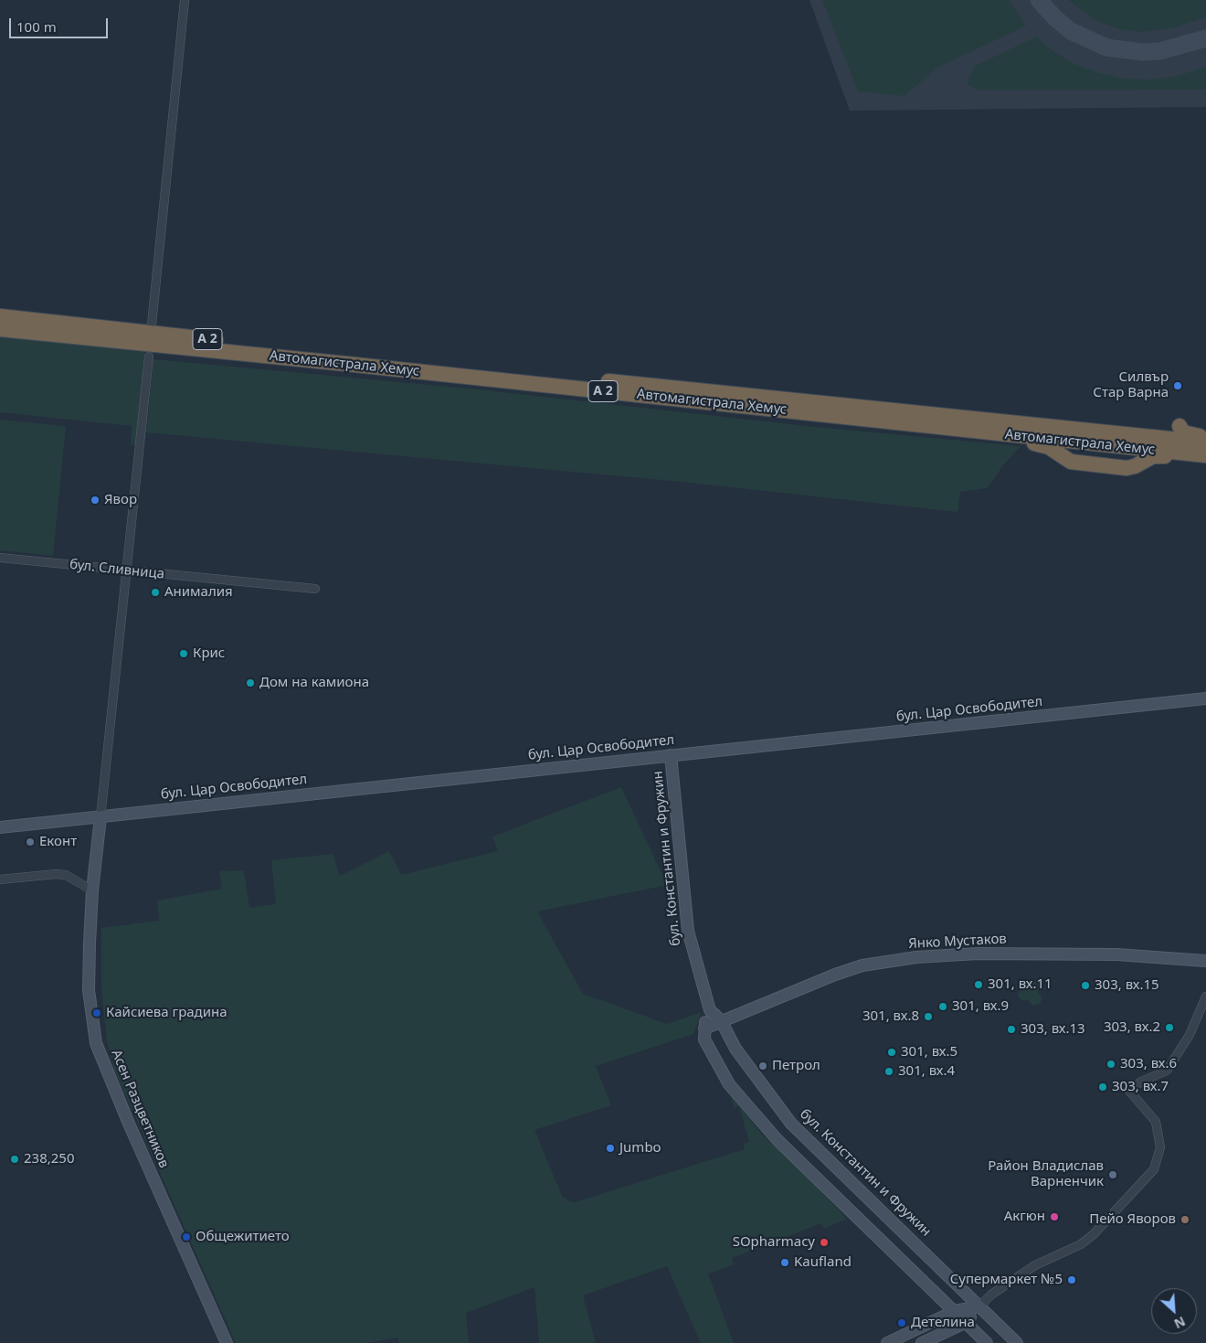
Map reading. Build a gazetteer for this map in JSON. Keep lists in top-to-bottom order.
{
  "streets": {
    "highway": ["A 2", "Автомагистрала Хемус"],
    "street": [
      "бул. Сливница",
      "бул. Цар Освободител",
      "бул. Константин и Фружин",
      "Янко Мустаков",
      "Асен Разцветников"
    ]
  },
  "crossings": [
    ["бул. Цар Освободител", "бул. Константин и Фружин"],
    ["бул. Цар Освободител", "Асен Разцветников"],
    ["бул. Константин и Фружин", "Янко Мустаков"]
  ],
  "places": [
    "Силвър Стар Варна",
    "Явор",
    "Анималия",
    "Крис",
    "Дом на камиона",
    "Еконт",
    "301, вх.11",
    "303, вх.15",
    "301, вх.9",
    "Кайсиева градина",
    "301, вх.8",
    "303, вх.2",
    "303, вх.13",
    "301, вх.5",
    "303, вх.6",
    "Петрол",
    "301, вх.4",
    "303, вх.7",
    "Jumbo",
    "238,250",
    "Район Владислав Варненчик",
    "Акгюн",
    "Пейо Яворов",
    "Общежитието",
    "SOpharmacy",
    "Kaufland",
    "Супермаркет №5",
    "Детелина"
  ],
  "scale_bar": "100 m",
  "north": "bottom right"
}
